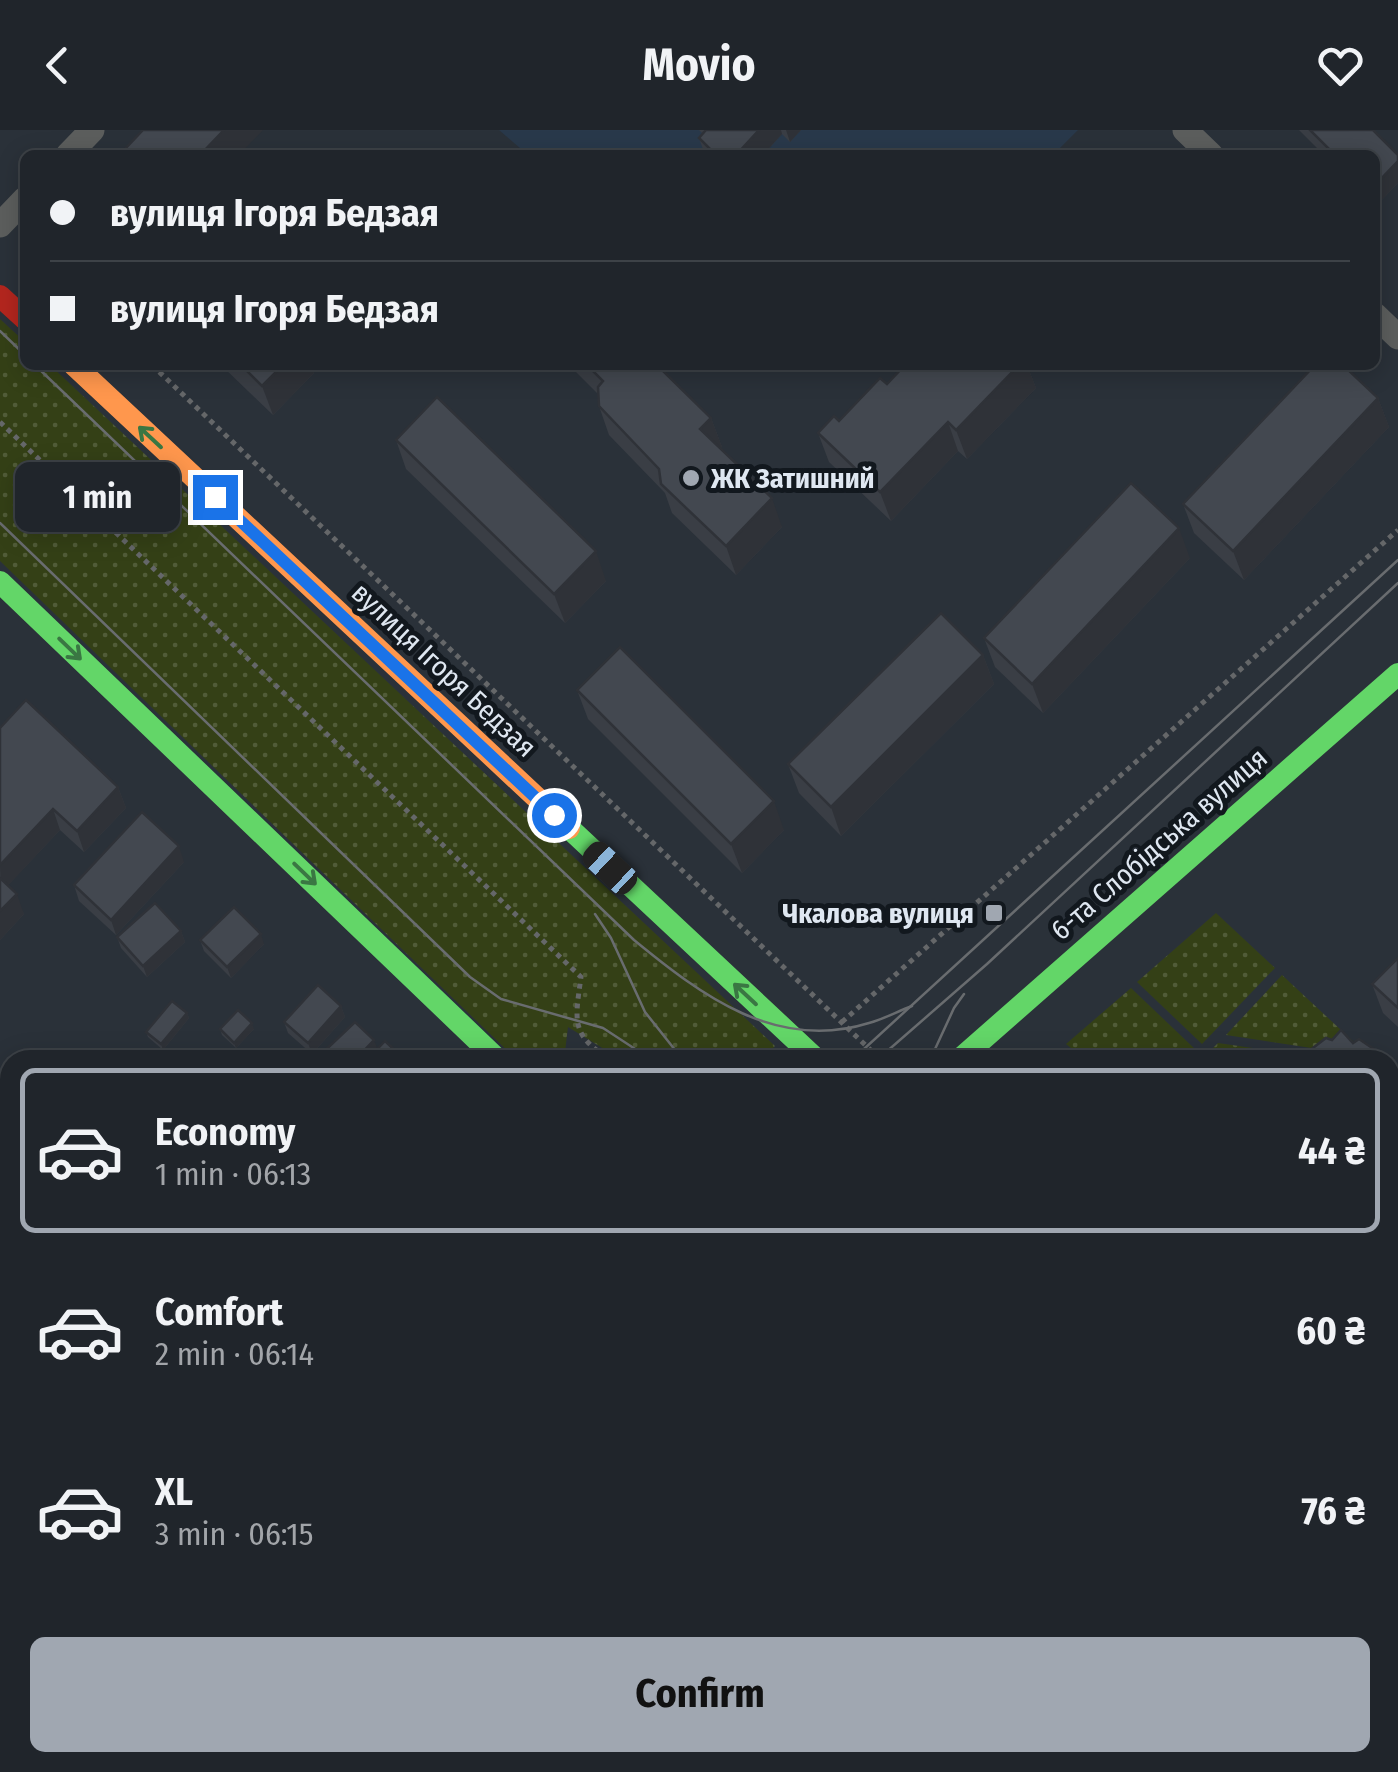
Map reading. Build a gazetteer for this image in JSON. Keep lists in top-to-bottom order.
{
  "streets": {
    "street": ["вулиця Ігоря Бедзая", "6-та Слобідська вулиця"]
  },
  "one_way": ["вулиця Ігоря Бедзая"],
  "places": {
    "other": ["ЖК Затишний"],
    "transit": ["Чкалова вулиця"]
  },
  "page": {
    "header": "Movio",
    "banner": ["вулиця Ігоря Бедзая", "вулиця Ігоря Бедзая"],
    "bubble": "1 min",
    "list": [
      {
        "name": "Economy",
        "note": "1 min · 06:13",
        "value": "44 ₴"
      },
      {
        "name": "Comfort",
        "note": "2 min · 06:14",
        "value": "60 ₴"
      },
      {
        "name": "XL",
        "note": "3 min · 06:15",
        "value": "76 ₴"
      }
    ],
    "buttons": "Confirm"
  }
}
